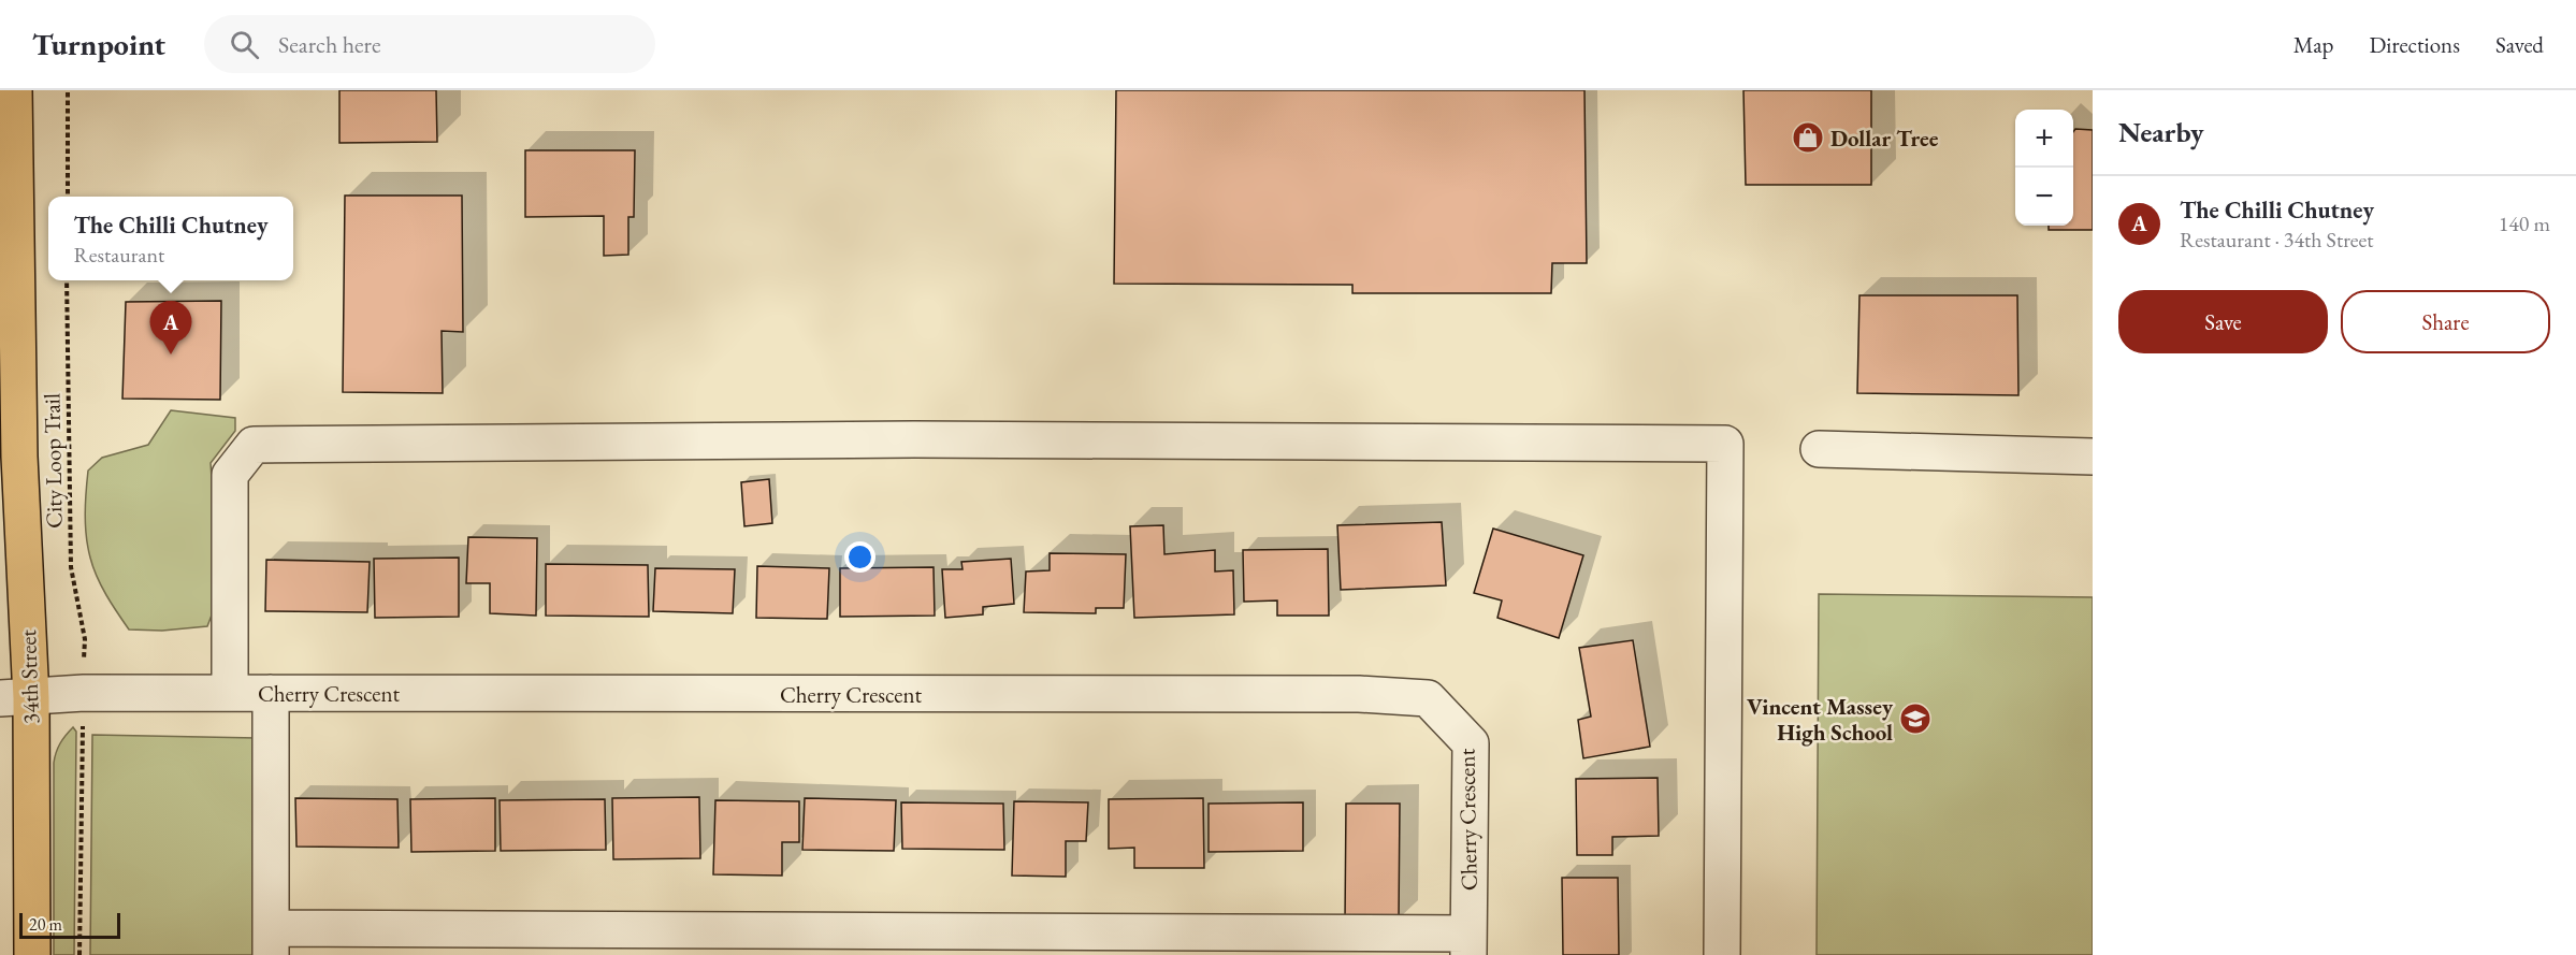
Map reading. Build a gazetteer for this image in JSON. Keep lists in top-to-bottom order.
{
  "streets": {
    "main road": ["34th Street"],
    "street": ["Cherry Crescent"],
    "path": ["City Loop Trail"]
  },
  "crossings": [
    ["34th Street", "Cherry Crescent"]
  ],
  "places": {
    "shop": ["Dollar Tree"],
    "school or university": ["Vincent Massey High School"]
  },
  "scale_bar": "20 m",
  "page": {
    "header": "Turnpoint",
    "search": "Search here",
    "nav": ["Map", "Directions", "Saved"],
    "heading": "Nearby",
    "map_buttons": ["+", "−"],
    "list": [
      {
        "mark": "A",
        "name": "The Chilli Chutney",
        "note": "Restaurant · 34th Street",
        "value": "140 m"
      }
    ],
    "popup": ["The Chilli Chutney", "Restaurant"],
    "buttons": ["Save", "Share"],
    "pins": "A",
    "scale": "20 m"
  }
}
